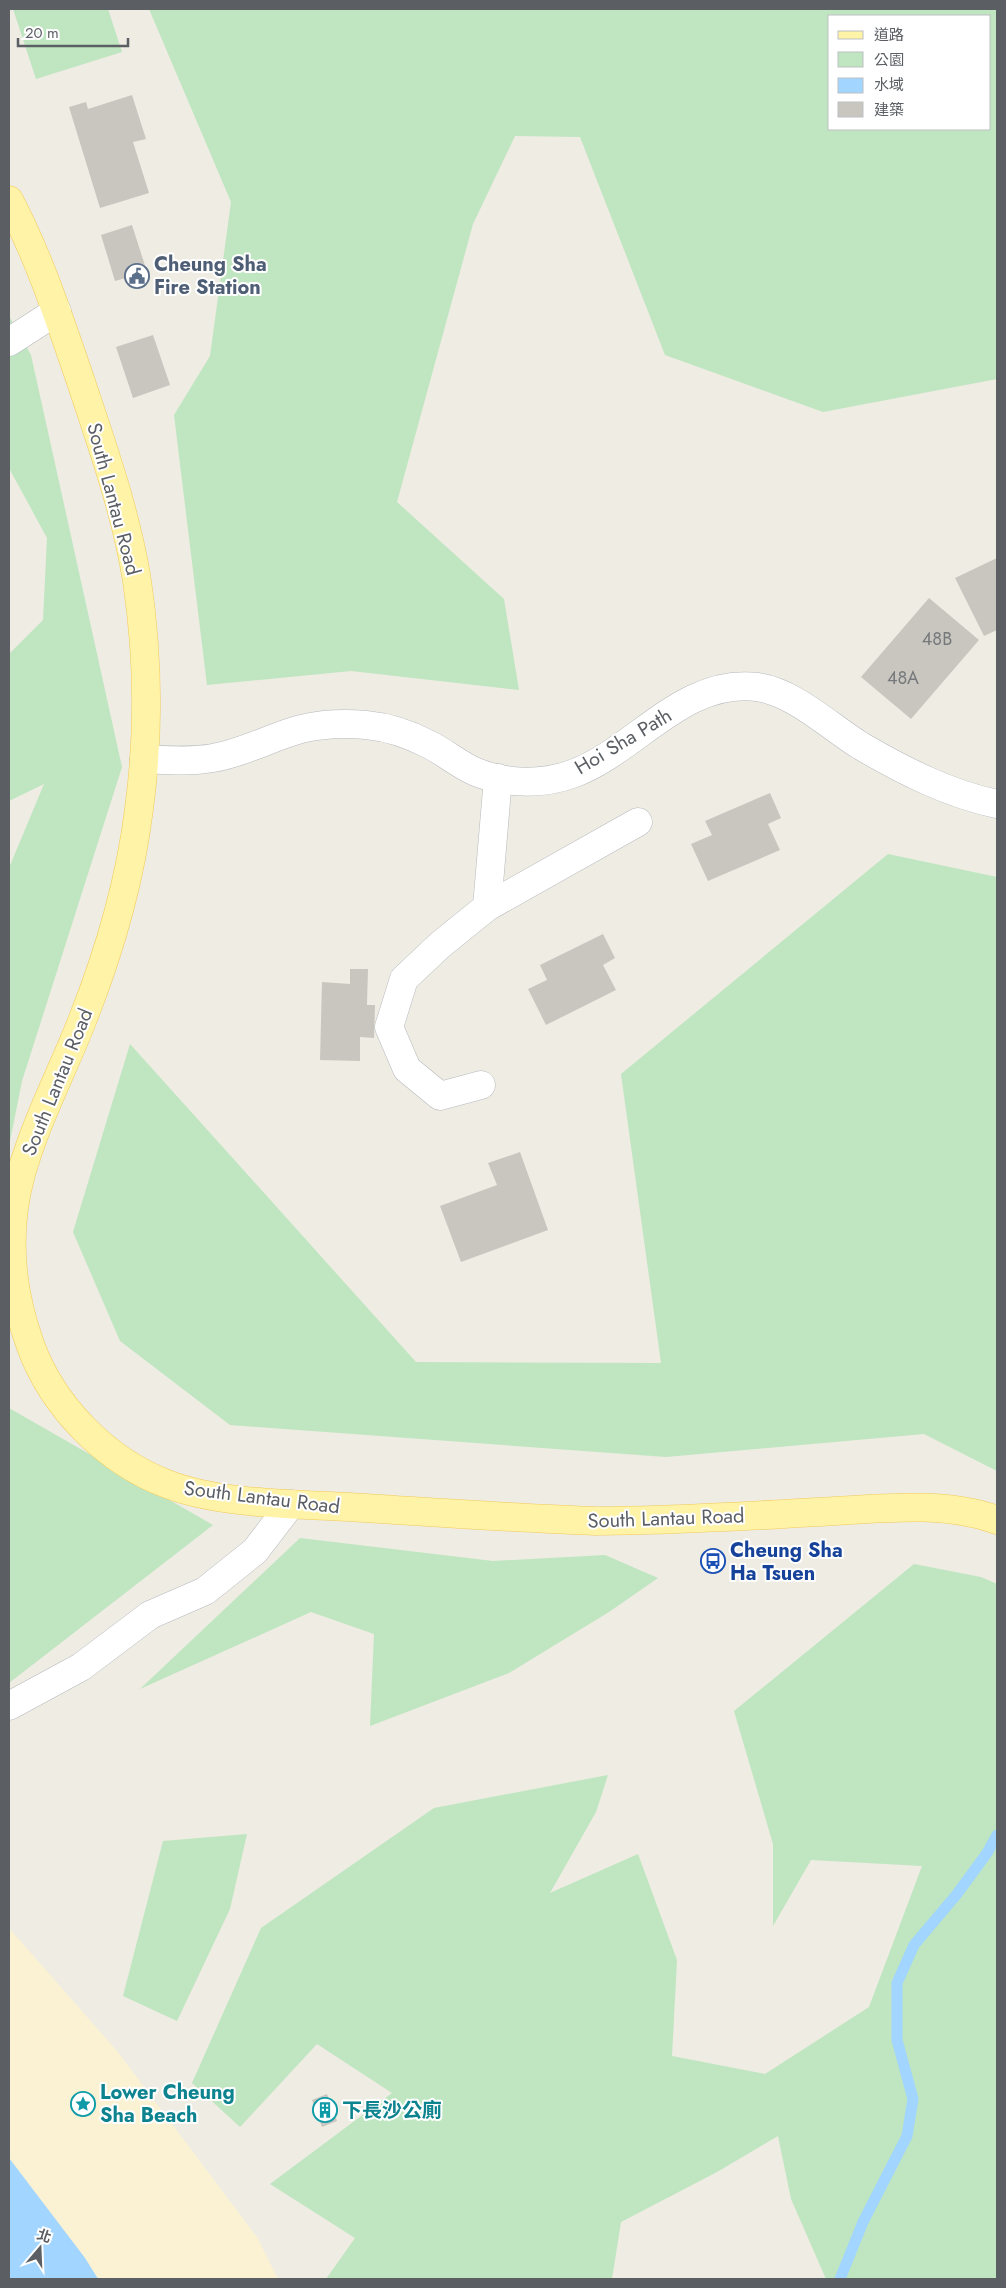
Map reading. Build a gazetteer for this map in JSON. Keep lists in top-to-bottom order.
{
  "streets": {
    "main road": ["South Lantau Road"],
    "street": ["Hoi Sha Path"]
  },
  "crossings": [
    ["South Lantau Road", "Hoi Sha Path"]
  ],
  "places": {
    "public building": ["Cheung Sha Fire Station"],
    "bus stop": ["Cheung Sha Ha Tsuen"],
    "place": ["Lower Cheung Sha Beach"],
    "building": ["下長沙公廁"]
  },
  "house_numbers": ["48B", "48A"],
  "legend": [
    "道路",
    "公園",
    "水域",
    "建築"
  ],
  "scale_bar": "20 m",
  "north": "top"
}
